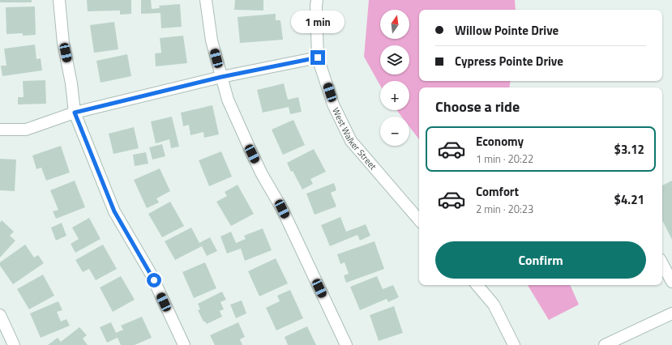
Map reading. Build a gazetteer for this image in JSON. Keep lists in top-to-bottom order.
{
  "streets": {
    "street": ["West Walker Street"]
  },
  "north": "top",
  "page": {
    "map_buttons": ["+", "−"],
    "banner": ["Willow Pointe Drive", "Cypress Pointe Drive"],
    "bubble": "1 min",
    "heading": "Choose a ride",
    "list": [
      {
        "name": "Economy",
        "note": "1 min · 20:22",
        "value": "$3.12"
      },
      {
        "name": "Comfort",
        "note": "2 min · 20:23",
        "value": "$4.21"
      }
    ],
    "buttons": "Confirm"
  }
}
